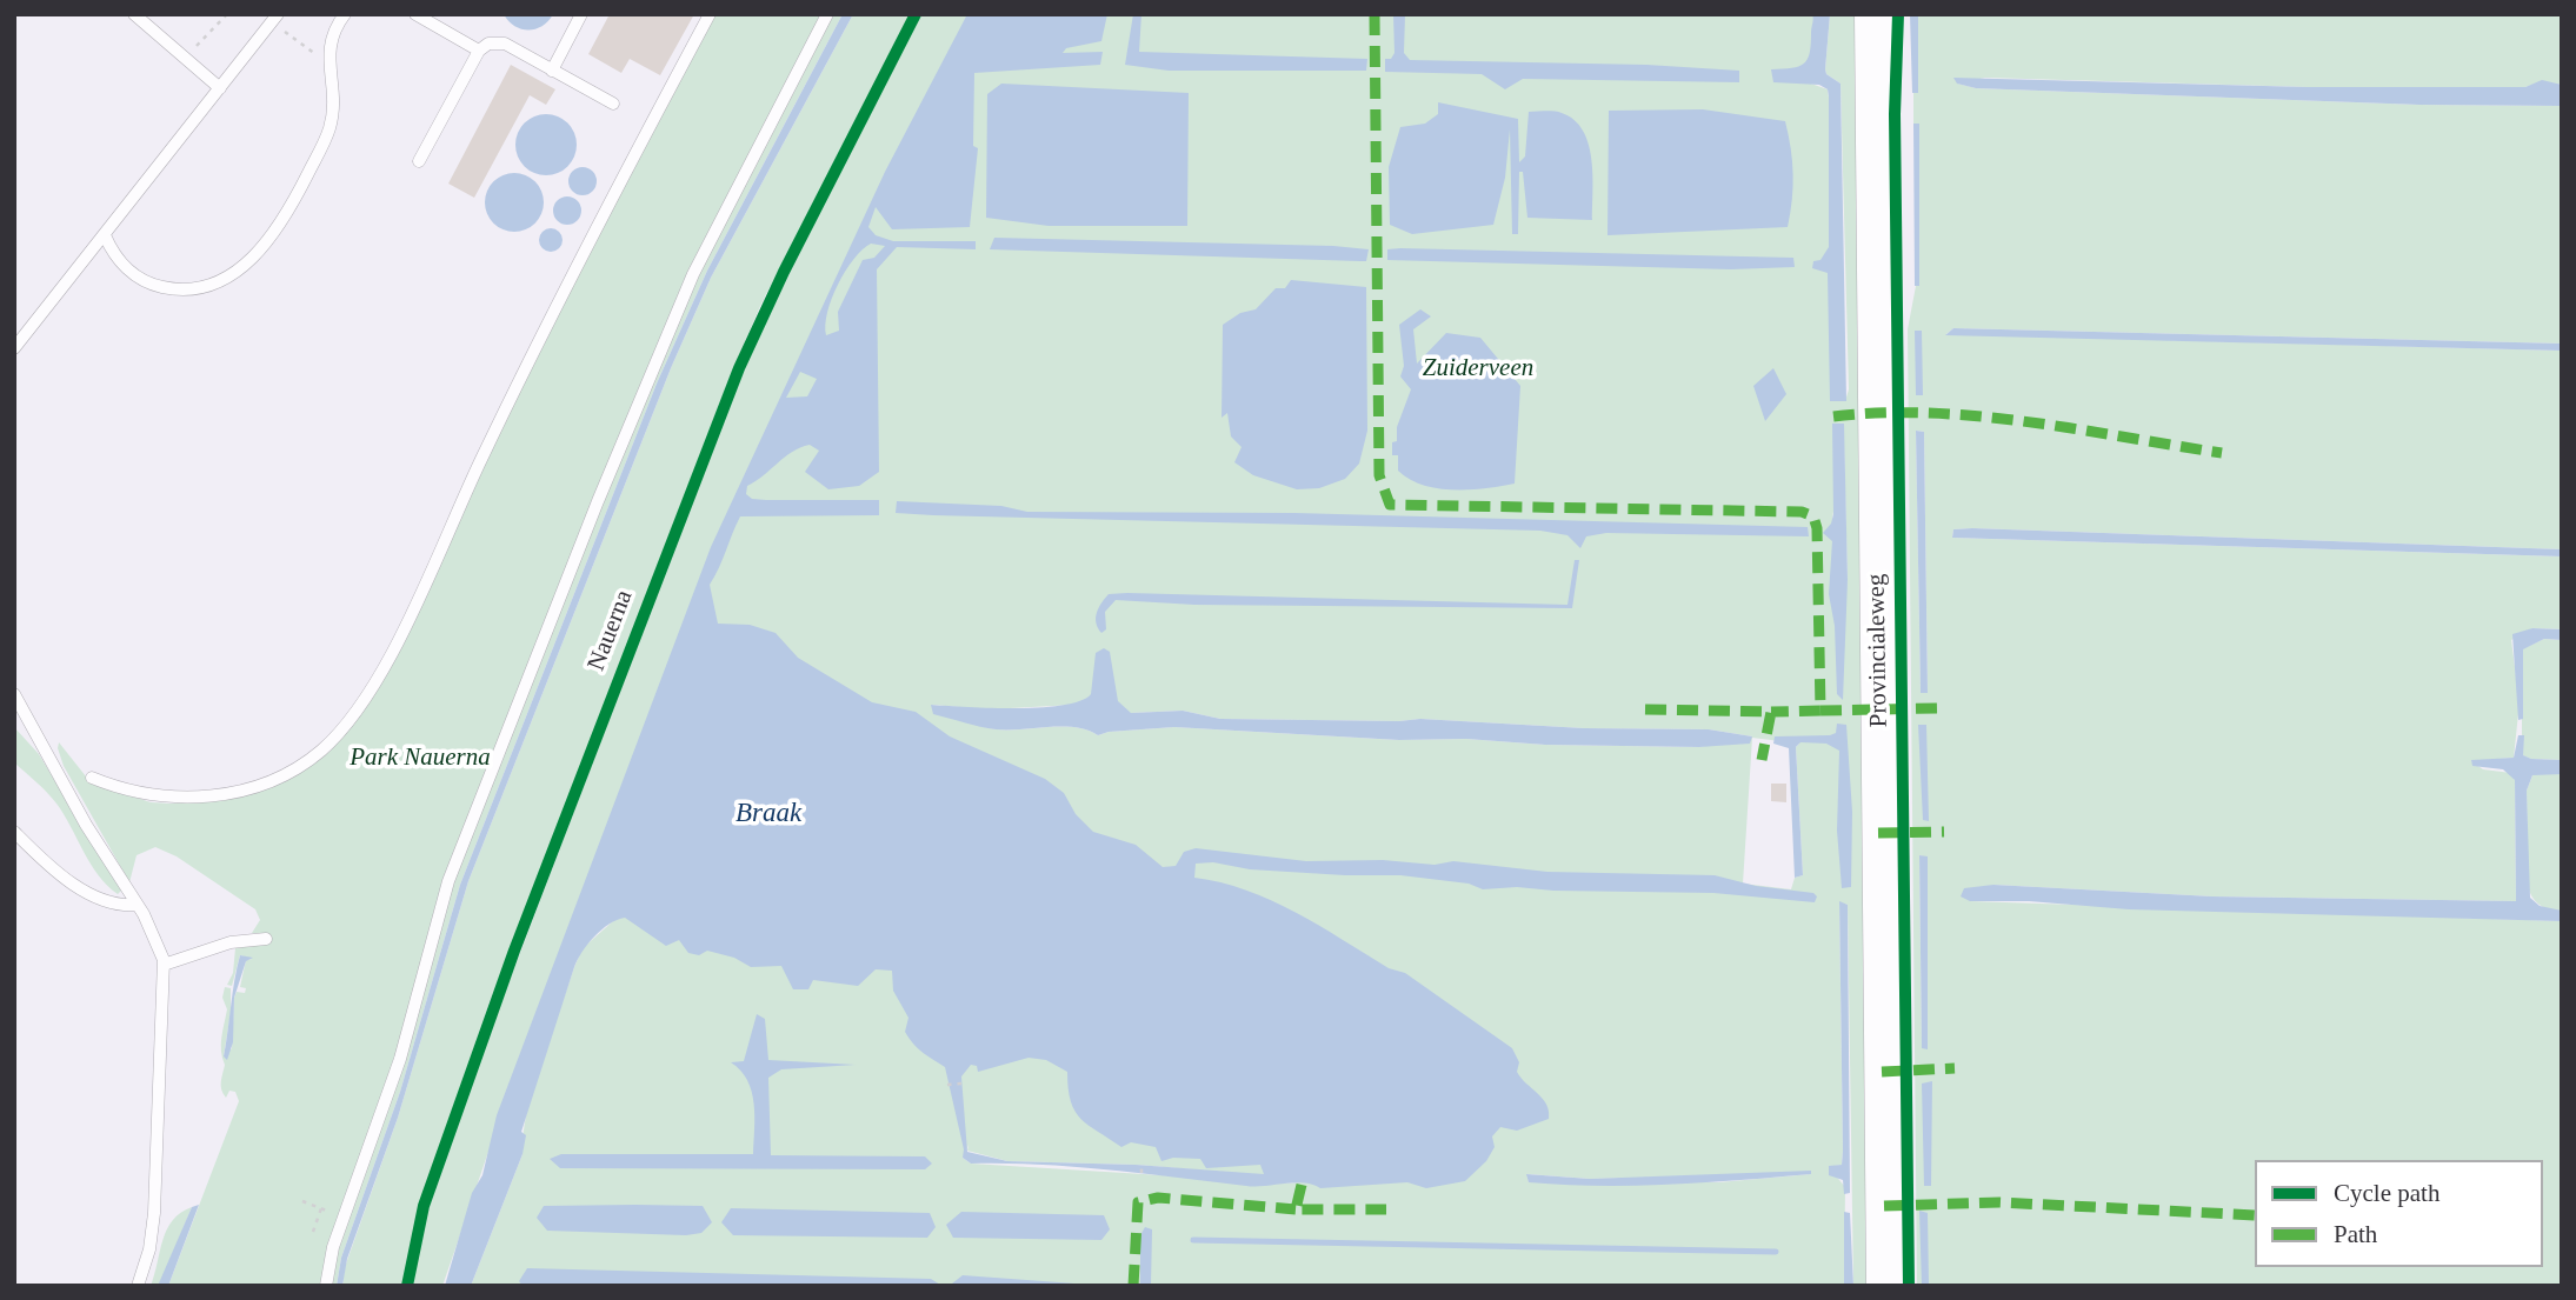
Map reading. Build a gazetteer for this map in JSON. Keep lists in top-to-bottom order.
{
  "streets": {
    "cycle path": ["Nauerna", "Provincialeweg"]
  },
  "water": ["Braak"],
  "parks": ["Zuiderveen", "Park Nauerna"],
  "legend": ["Cycle path", "Path"]
}
